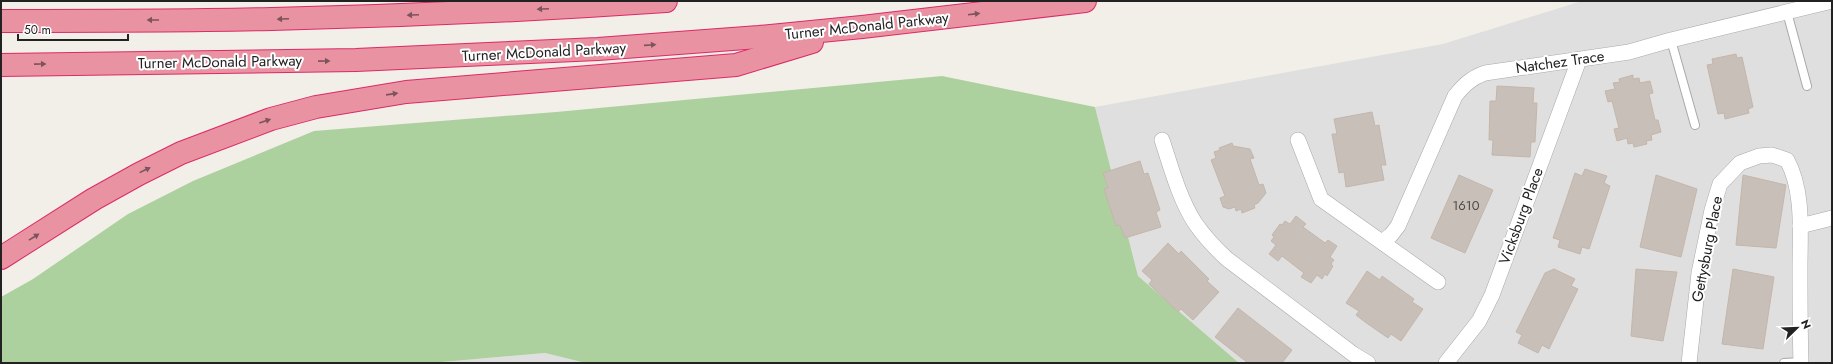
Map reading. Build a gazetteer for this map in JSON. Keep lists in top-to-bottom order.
{
  "streets": {
    "highway": ["Turner McDonald Parkway"],
    "street": ["Natchez Trace", "Vicksburg Place", "Gettysburg Place"]
  },
  "crossings": [
    ["Natchez Trace", "Vicksburg Place"]
  ],
  "house_numbers": ["1610"],
  "scale_bar": "50 m",
  "north": "top right"
}
